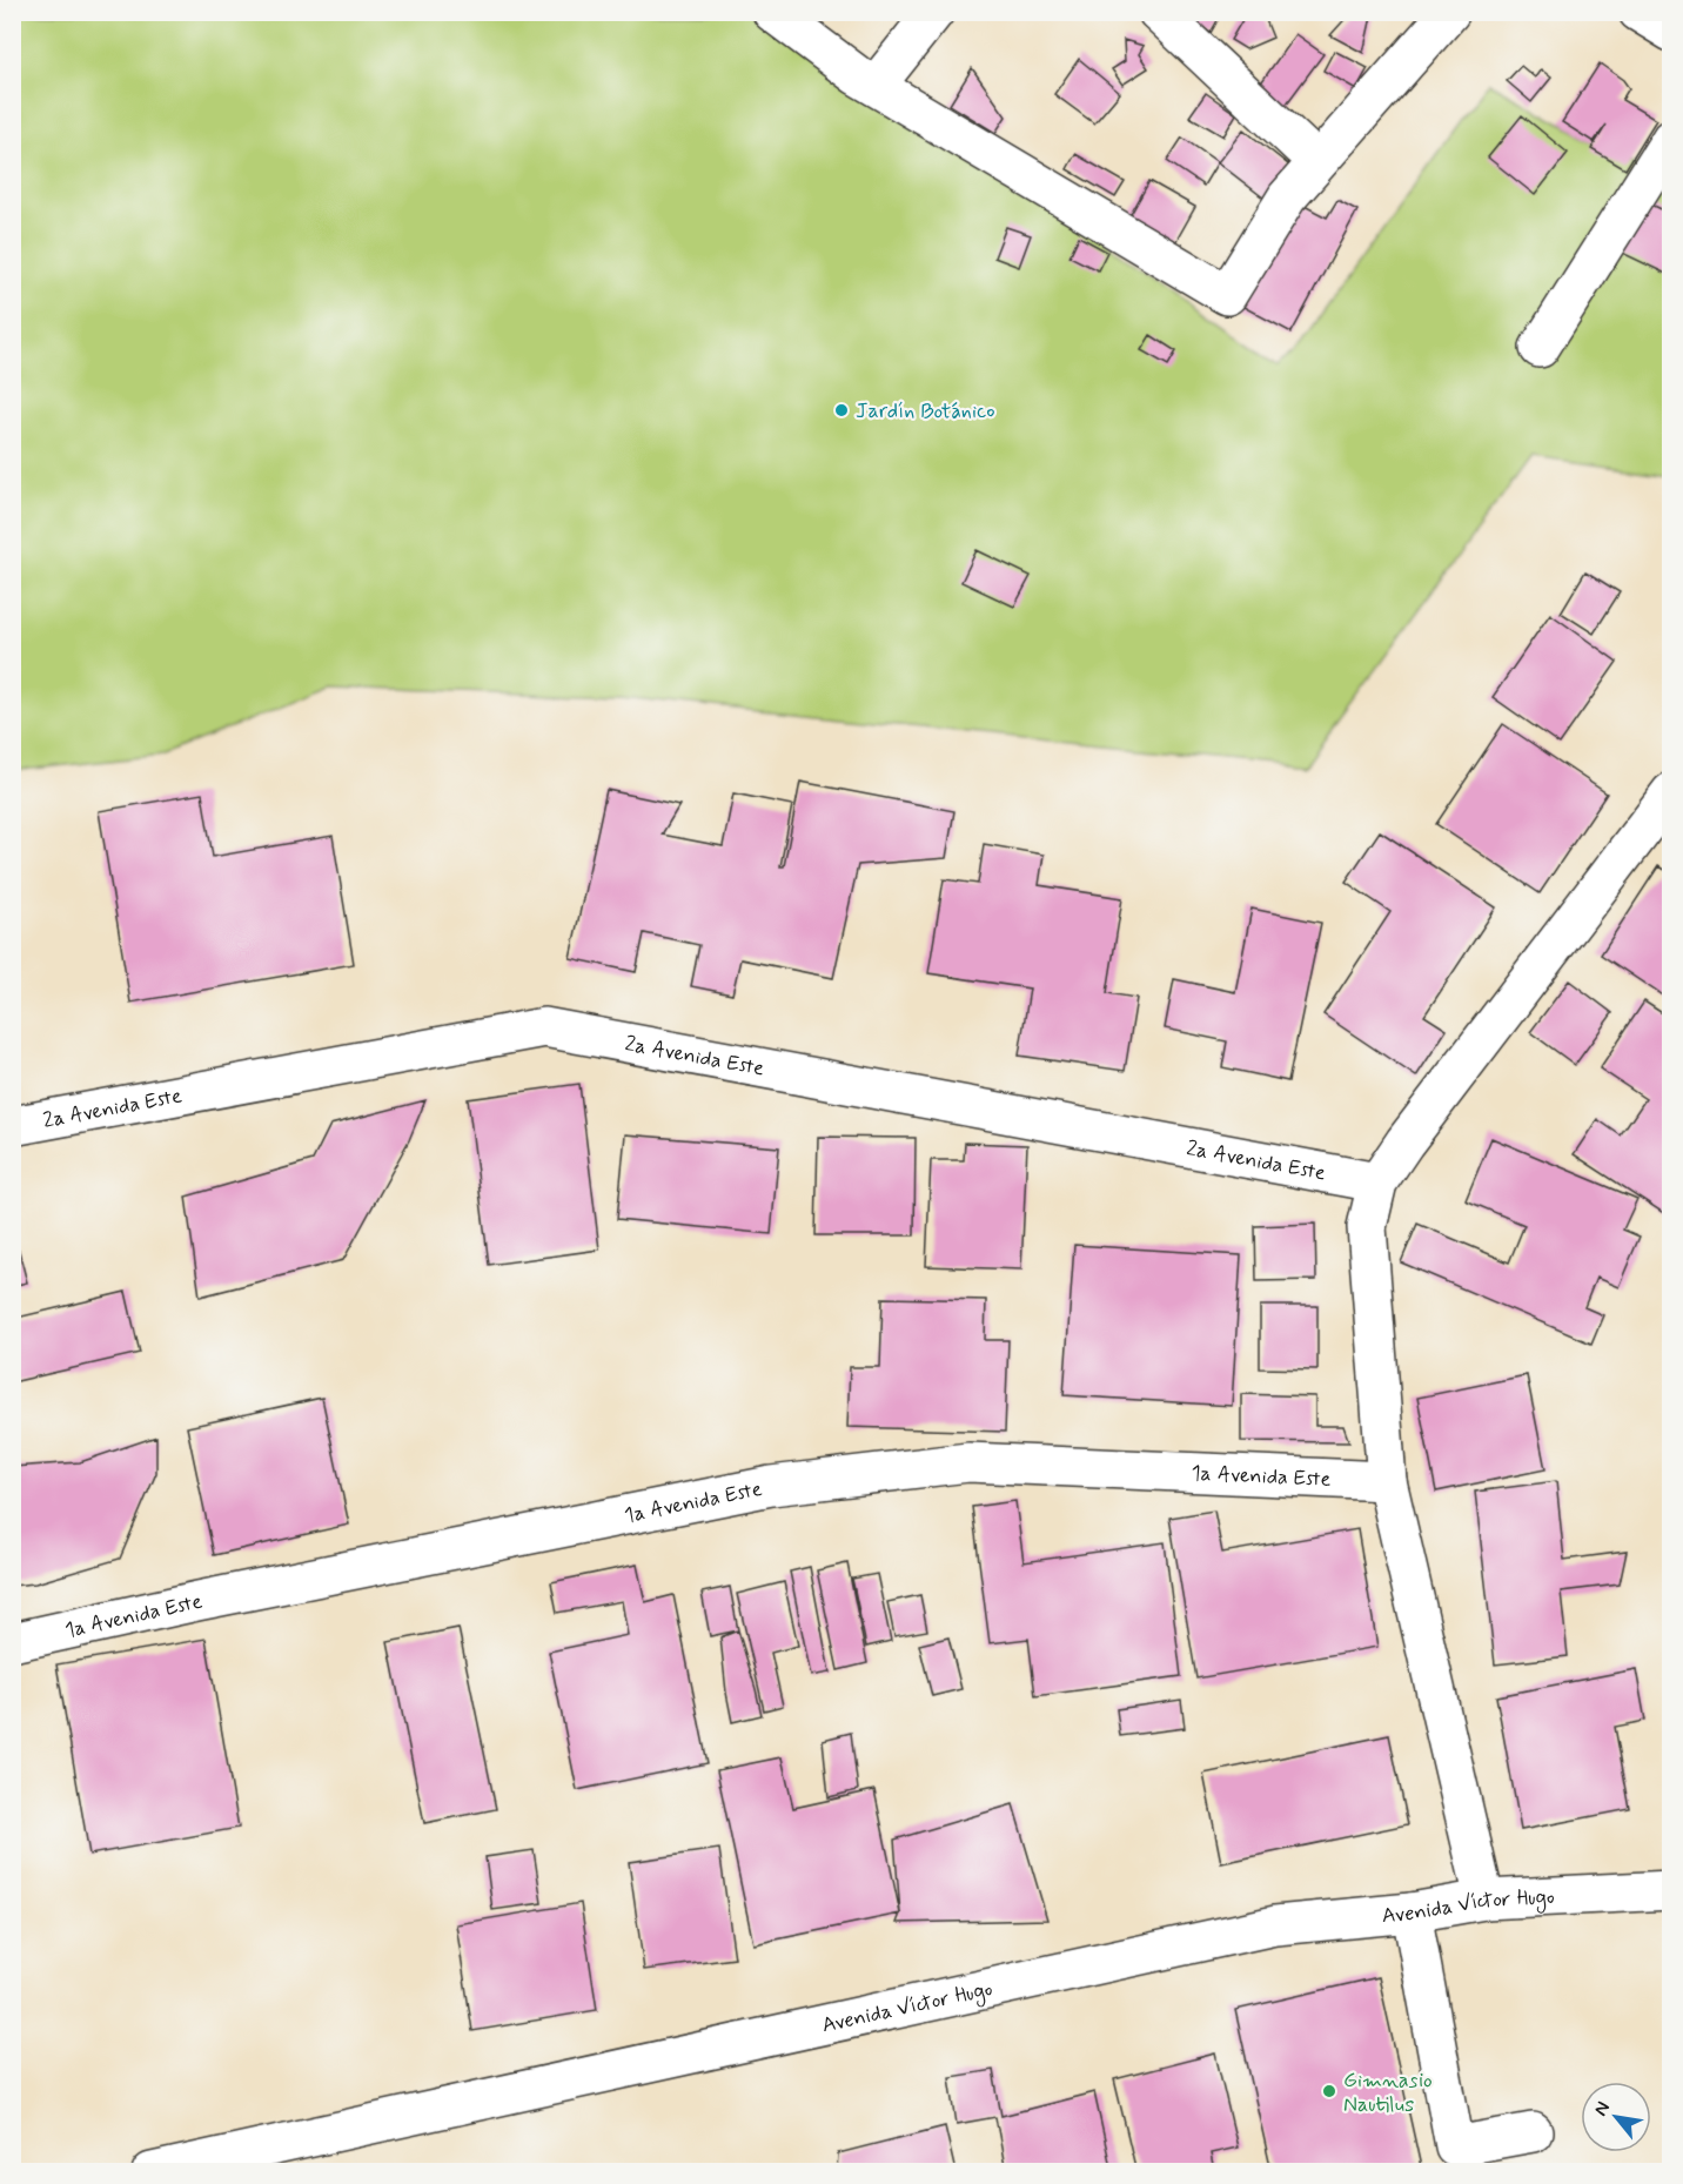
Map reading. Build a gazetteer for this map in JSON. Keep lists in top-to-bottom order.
{
  "streets": {
    "street": ["2a Avenida Este", "1a Avenida Este", "Avenida Víctor Hugo"]
  },
  "places": ["Jardín Botánico", "Gimnasio Nautilus"],
  "north": "top left"
}
